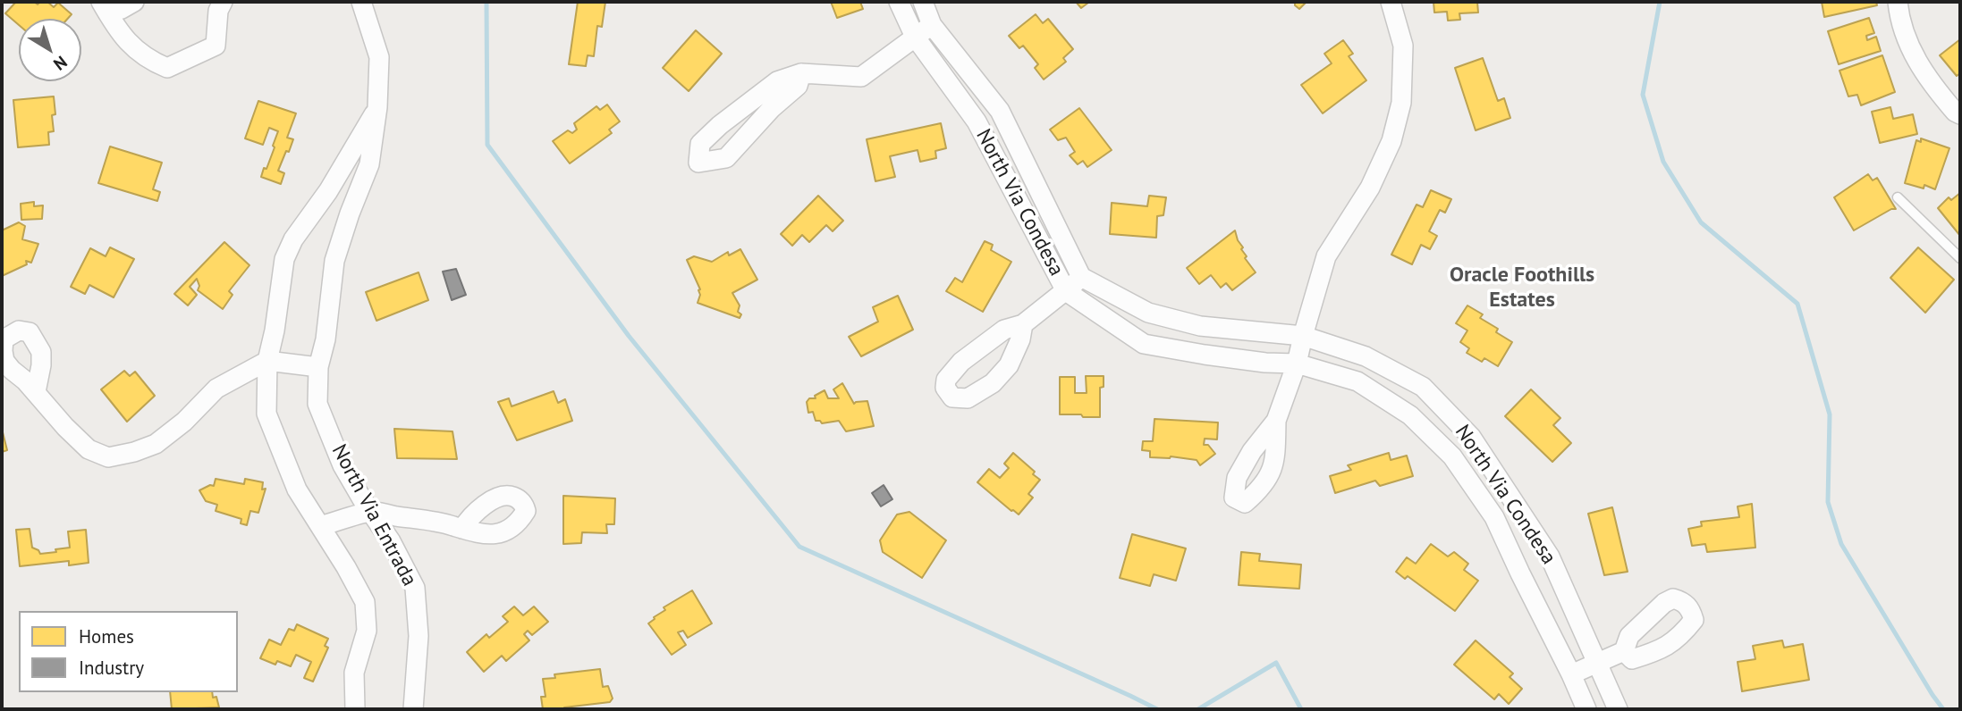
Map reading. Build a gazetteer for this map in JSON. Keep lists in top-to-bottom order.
{
  "streets": {
    "street": ["North Via Condesa", "North Via Entrada"]
  },
  "districts": ["Oracle Foothills Estates"],
  "legend": ["Homes", "Industry"],
  "north": "bottom right"
}
